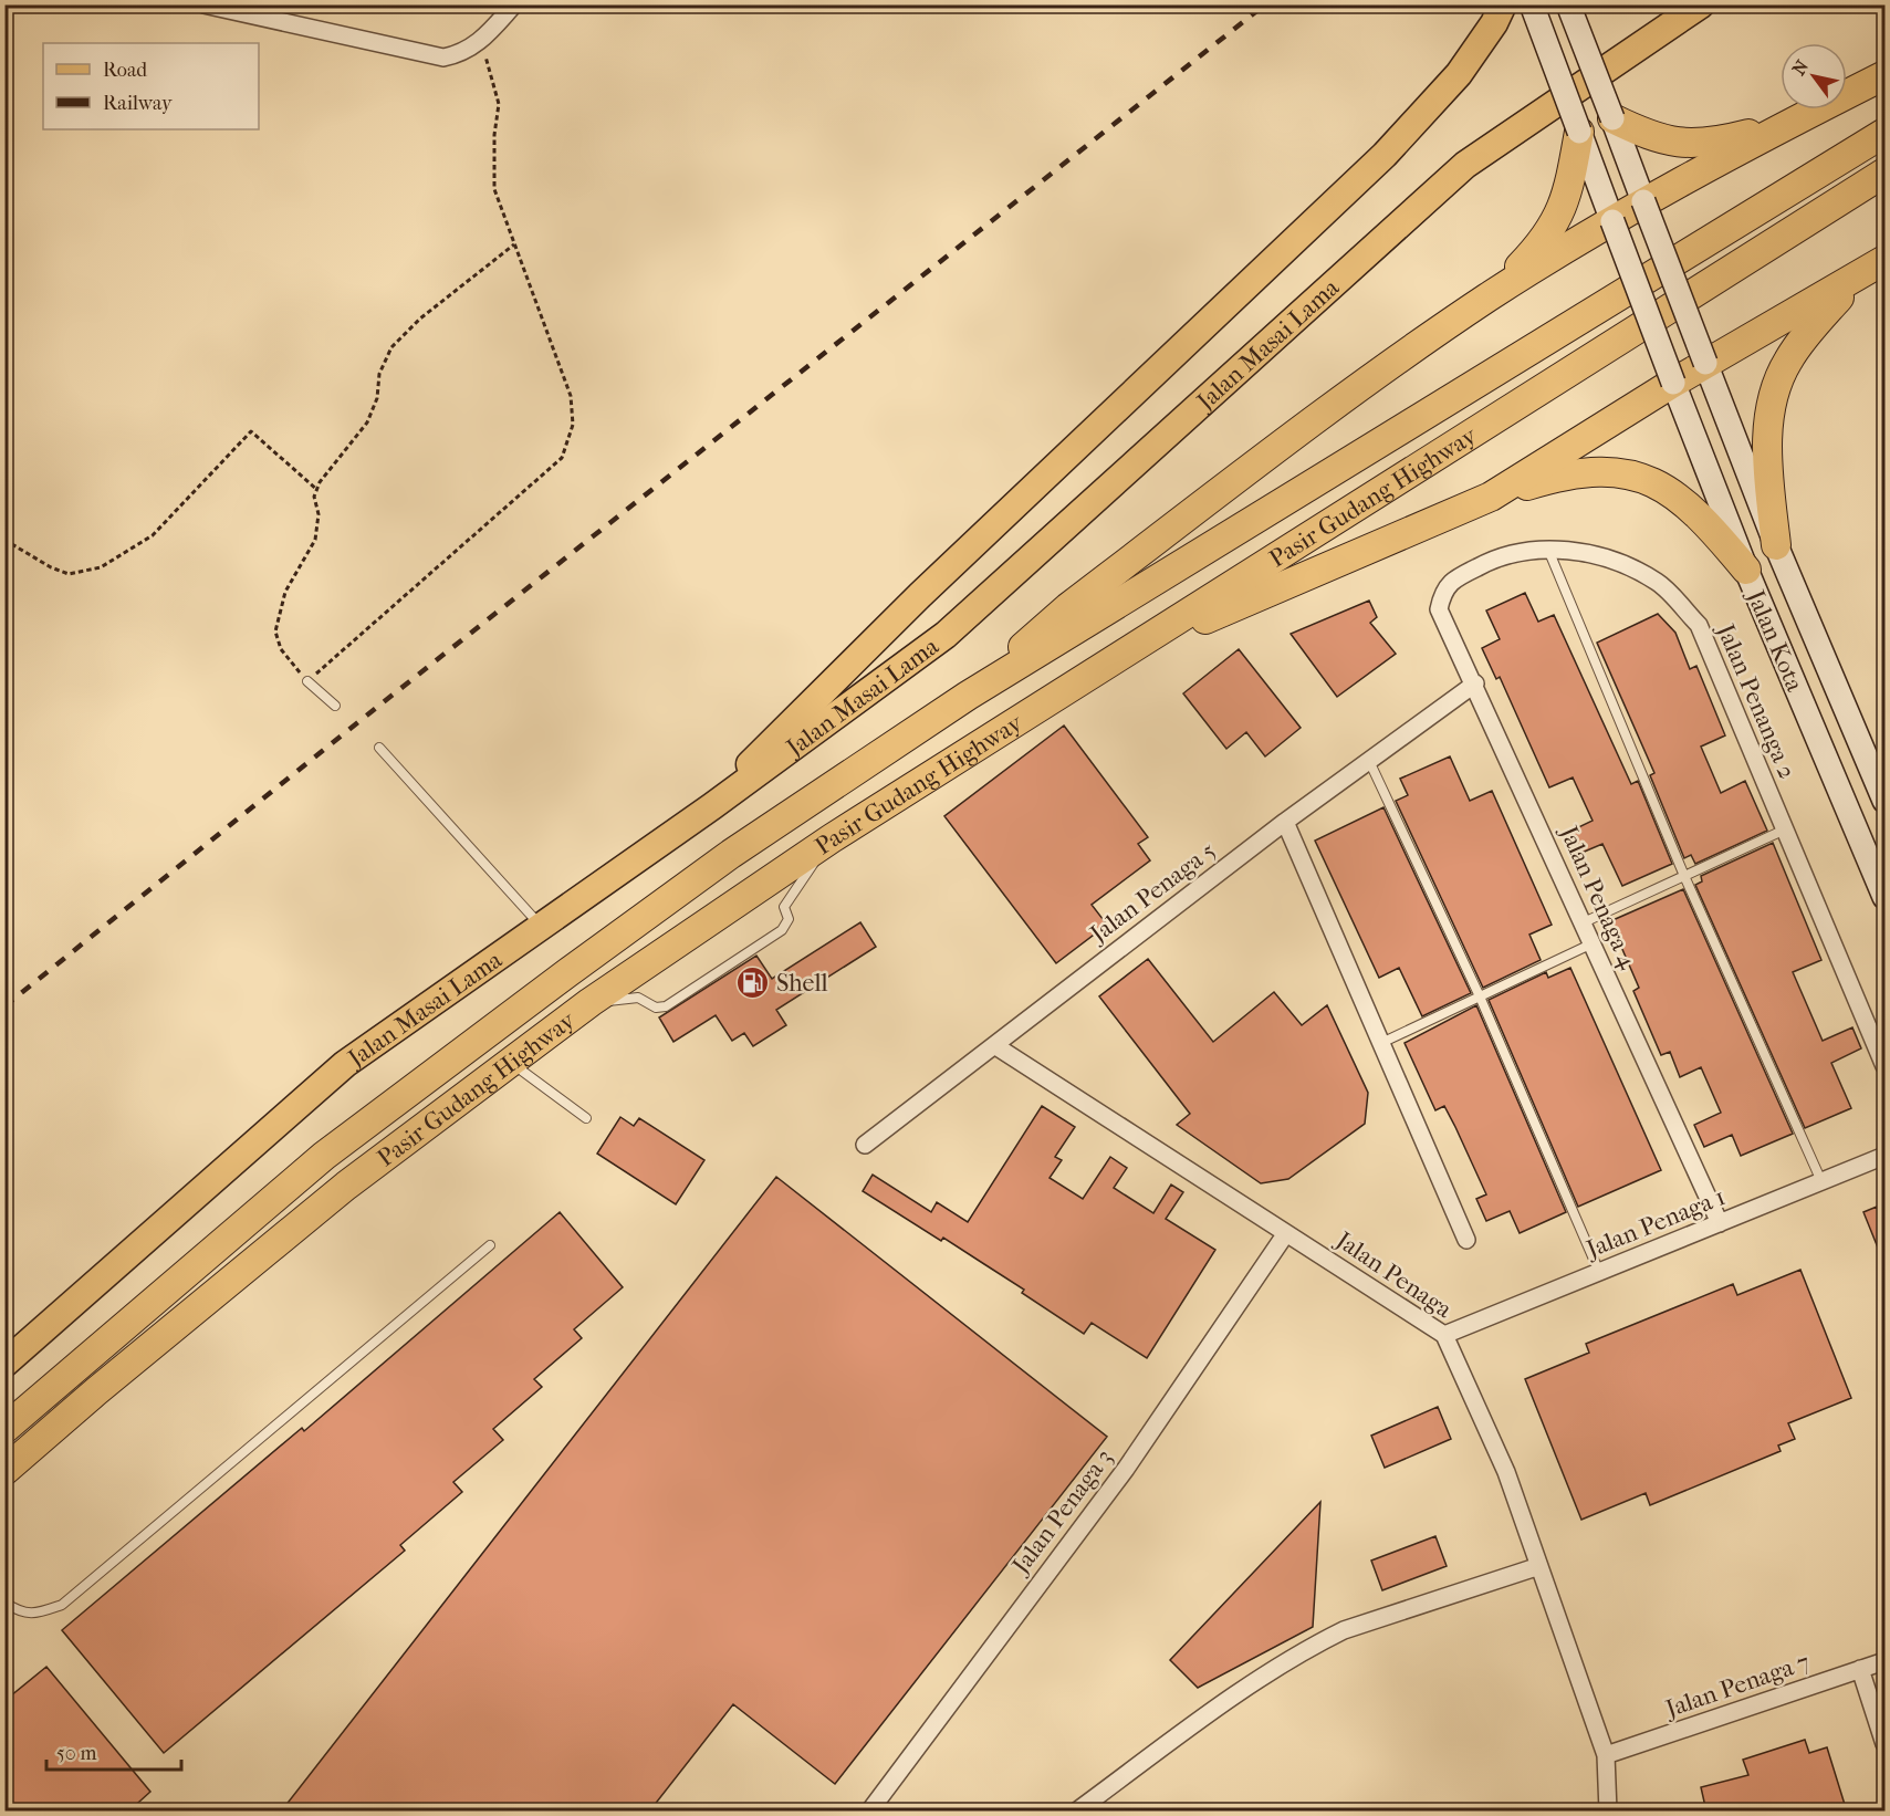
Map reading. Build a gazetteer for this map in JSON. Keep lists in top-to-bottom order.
{
  "streets": {
    "highway": ["Pasir Gudang Highway"],
    "main road": ["Jalan Masai Lama", "Jalan Kota"],
    "street": [
      "Jalan Penanga 2",
      "Jalan Penaga 5",
      "Jalan Penaga 4",
      "Jalan Penaga 1",
      "Jalan Penaga",
      "Jalan Penaga 3",
      "Jalan Penaga 7"
    ]
  },
  "crossings": [
    ["Jalan Penanga 2", "Jalan Penaga 4"],
    ["Jalan Penaga 5", "Jalan Penaga 4"],
    ["Jalan Penaga 5", "Jalan Penaga"],
    ["Jalan Penaga 4", "Jalan Penaga 1"],
    ["Jalan Penaga 1", "Jalan Penaga"],
    ["Jalan Penaga", "Jalan Penaga 3"],
    ["Jalan Penaga", "Jalan Penaga 7"]
  ],
  "places": {
    "fuel station": ["Shell"]
  },
  "legend": ["Road", "Railway"],
  "scale_bar": "50 m",
  "north": "top left"
}
